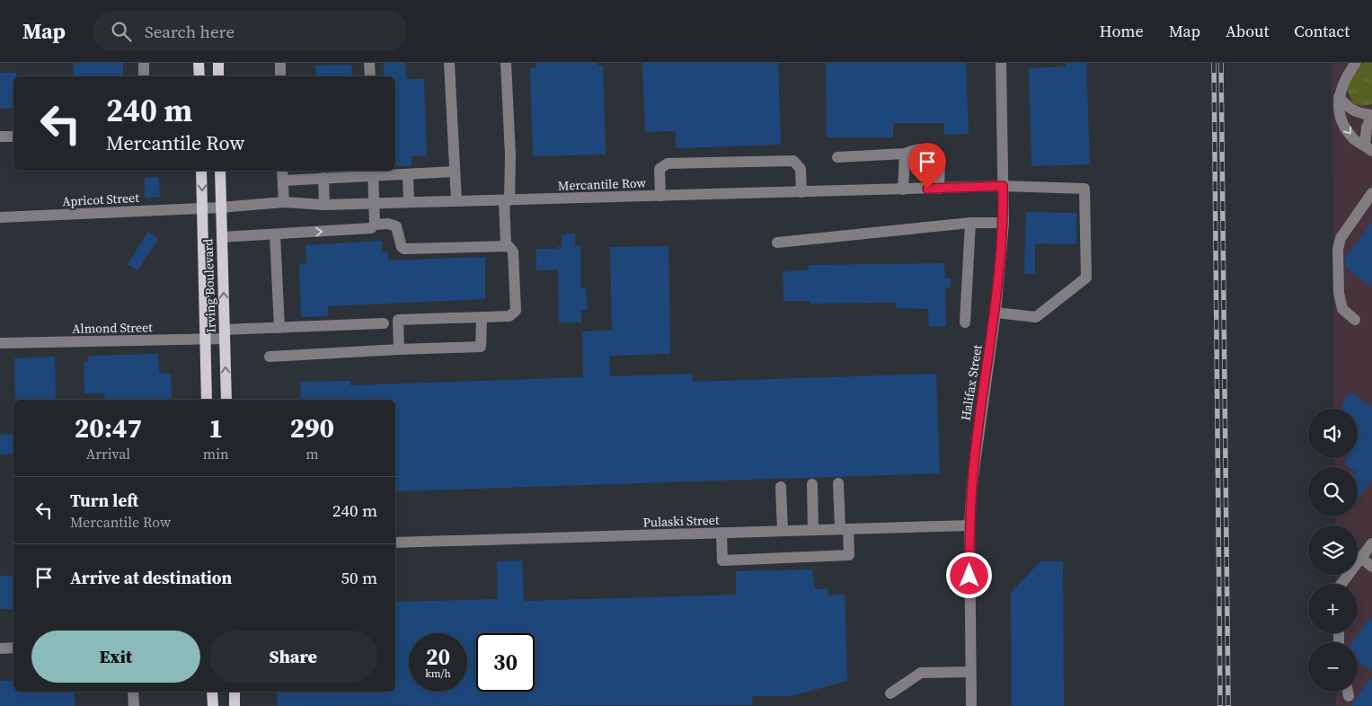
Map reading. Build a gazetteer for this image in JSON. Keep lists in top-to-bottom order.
{
  "streets": {
    "main road": ["Irving Boulevard"],
    "street": [
      "Mercantile Row",
      "Apricot Street",
      "Almond Street",
      "Halifax Street",
      "Pulaski Street"
    ]
  },
  "crossings": [
    ["Mercantile Row", "Apricot Street"],
    ["Mercantile Row", "Irving Boulevard"],
    ["Mercantile Row", "Halifax Street"],
    ["Apricot Street", "Irving Boulevard"],
    ["Irving Boulevard", "Almond Street"],
    ["Halifax Street", "Pulaski Street"]
  ],
  "page": {
    "header": "Map",
    "search": "Search here",
    "nav": [
      "Home",
      "Map",
      "About",
      "Contact"
    ],
    "turn": ["240 m", "Mercantile Row"],
    "eta": [
      "20:47",
      "Arrival",
      "1",
      "min",
      "290",
      "m"
    ],
    "map_buttons": ["+", "−"],
    "list": [
      {
        "name": "Turn left",
        "note": "Mercantile Row",
        "value": "240 m"
      },
      {
        "name": "Arrive at destination",
        "value": "50 m"
      }
    ],
    "buttons": ["Exit", "Share"],
    "speed": "20 km/h",
    "limit": "30"
  }
}
